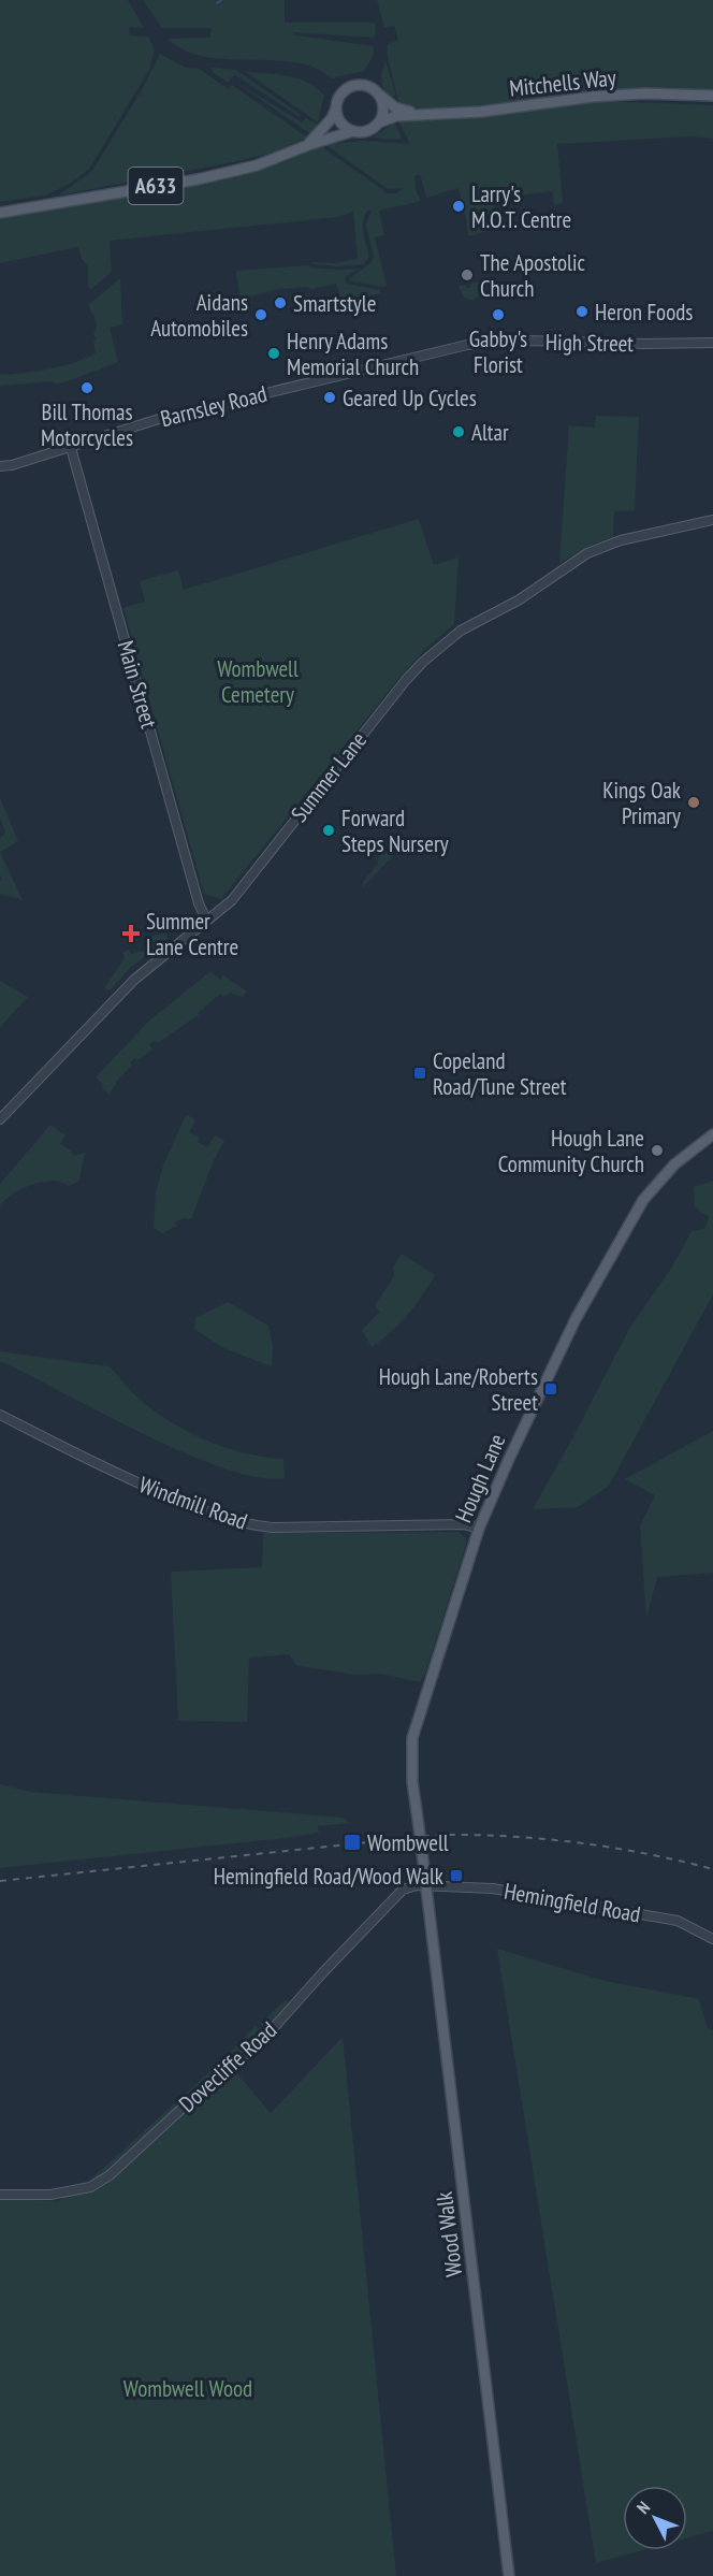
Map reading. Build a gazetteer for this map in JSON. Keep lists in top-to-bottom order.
{
  "streets": {
    "main road": [
      "Mitchells Way",
      "A633",
      "Hough Lane",
      "Wood Walk"
    ],
    "street": [
      "High Street",
      "Barnsley Road",
      "Main Street",
      "Summer Lane",
      "Windmill Road",
      "Hemingfield Road",
      "Dovecliffe Road"
    ]
  },
  "crossings": [
    ["Mitchells Way", "A633"],
    ["High Street", "Barnsley Road"],
    ["Barnsley Road", "Main Street"],
    ["Main Street", "Summer Lane"],
    ["Hough Lane", "Windmill Road"],
    ["Hough Lane", "Hemingfield Road"],
    ["Hough Lane", "Dovecliffe Road"],
    ["Hough Lane", "Wood Walk"],
    ["Hemingfield Road", "Dovecliffe Road"],
    ["Hemingfield Road", "Wood Walk"],
    ["Dovecliffe Road", "Wood Walk"]
  ],
  "parks": ["Wombwell Cemetery", "Wombwell Wood"],
  "places": {
    "other": [
      "Larry's M.O.T. Centre",
      "The Apostolic Church",
      "Smartstyle",
      "Heron Foods",
      "Aidans Automobiles",
      "Gabby's Florist",
      "Henry Adams Memorial Church",
      "Bill Thomas Motorcycles",
      "Geared Up Cycles",
      "Altar",
      "Kings Oak Primary",
      "Forward Steps Nursery",
      "Hough Lane Community Church"
    ],
    "health": ["Summer Lane Centre"],
    "transit": [
      "Copeland Road/Tune Street",
      "Hough Lane/Roberts Street",
      "Wombwell",
      "Hemingfield Road/Wood Walk"
    ]
  },
  "north": "top left"
}
